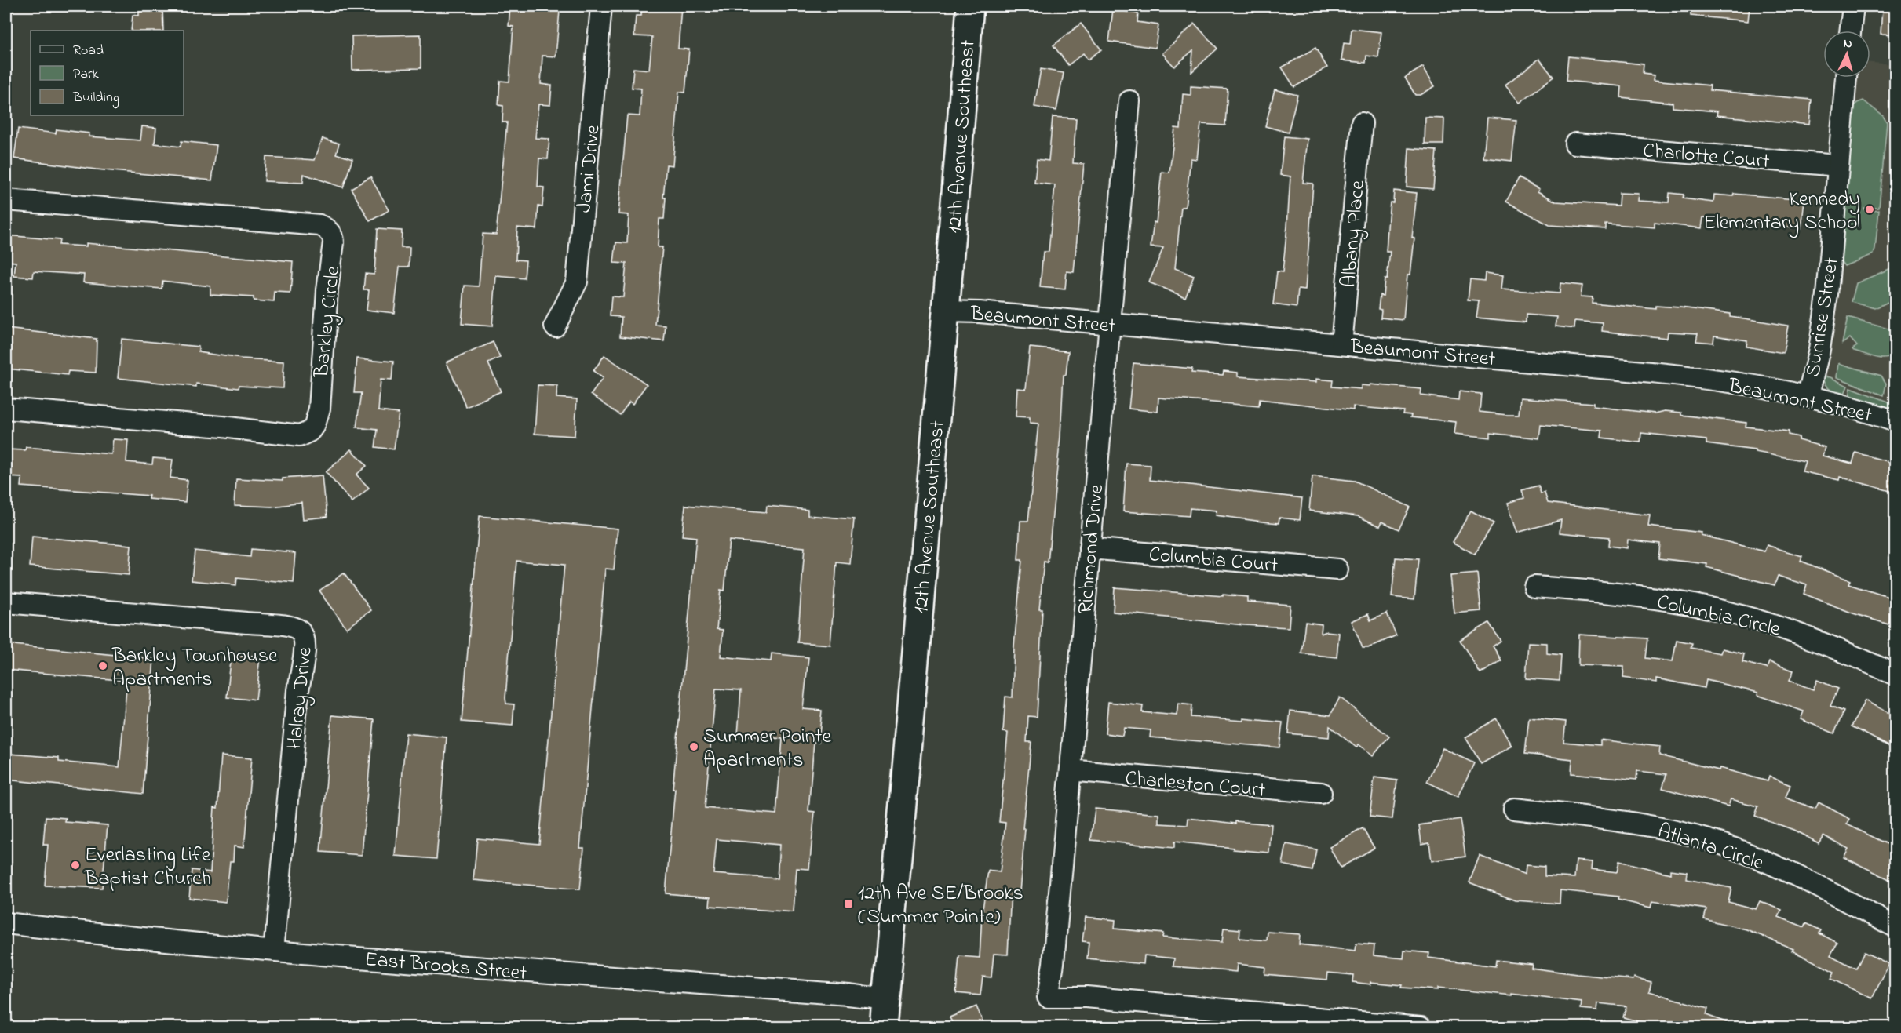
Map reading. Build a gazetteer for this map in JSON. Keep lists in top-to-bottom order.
{
  "streets": {
    "main road": ["12th Avenue Southeast"],
    "street": [
      "Charlotte Court",
      "Jami Drive",
      "Albany Place",
      "Sunrise Street",
      "Beaumont Street",
      "Barkley Circle",
      "Richmond Drive",
      "Columbia Court",
      "Columbia Circle",
      "Halray Drive",
      "Charleston Court",
      "Atlanta Circle",
      "East Brooks Street"
    ]
  },
  "crossings": [
    ["12th Avenue Southeast", "Beaumont Street"],
    ["12th Avenue Southeast", "East Brooks Street"],
    ["Charlotte Court", "Sunrise Street"],
    ["Albany Place", "Beaumont Street"],
    ["Sunrise Street", "Beaumont Street"],
    ["Beaumont Street", "Richmond Drive"],
    ["Richmond Drive", "Columbia Court"],
    ["Richmond Drive", "Charleston Court"],
    ["Halray Drive", "East Brooks Street"]
  ],
  "places": {
    "other": [
      "Kennedy Elementary School",
      "Barkley Townhouse Apartments",
      "Summer Pointe Apartments",
      "Everlasting Life Baptist Church"
    ],
    "transit": ["12th Ave SE/Brooks (Summer Pointe)"]
  },
  "legend": ["Road", "Park", "Building"],
  "north": "top"
}
